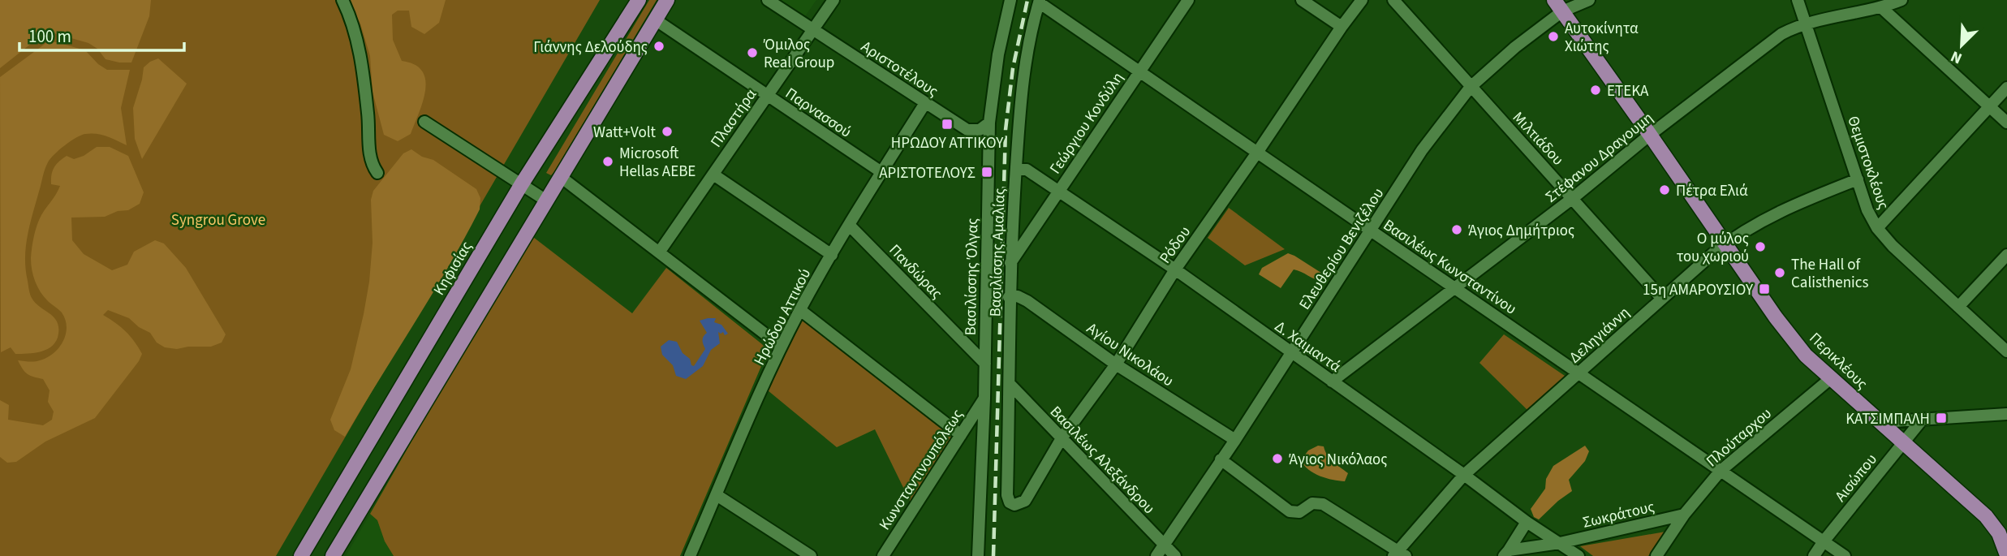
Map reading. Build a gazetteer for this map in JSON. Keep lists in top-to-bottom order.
{
  "streets": {
    "main road": ["Κηφισίας", "Περικλέους"],
    "street": [
      "Αριστοτέλους",
      "Παρνασσού",
      "Πλαστήρα",
      "Γεώργιου Κονδύλη",
      "Μιλτιάδου",
      "Στέφανου Δραγουμη",
      "Θεμιστοκλέους",
      "Ρόδου",
      "Ελευθερίου Βενιζέλου",
      "Βασιλίσσης Αμαλίας",
      "Βασιλέως Κωνσταντίνου",
      "Πανδώρας",
      "Βασιλίσσης Όλγας",
      "Ηρώδου Αττικού",
      "Δεληγιάννη",
      "Δ. Χαιμαντά",
      "Αγίου Νικολάου",
      "Πλούταρχου",
      "Βασιλέως Αλεξάνδρου",
      "Κωνσταντινουπόλεως",
      "Αισώπου",
      "Σωκράτους"
    ]
  },
  "crossings": [
    ["Αριστοτέλους", "Πλαστήρα"],
    ["Αριστοτέλους", "Βασιλίσσης Όλγας"],
    ["Αριστοτέλους", "Ηρώδου Αττικού"],
    ["Παρνασσού", "Πλαστήρα"],
    ["Παρνασσού", "Ηρώδου Αττικού"],
    ["Γεώργιου Κονδύλη", "Βασιλίσσης Αμαλίας"],
    ["Γεώργιου Κονδύλη", "Βασιλέως Κωνσταντίνου"],
    ["Γεώργιου Κονδύλη", "Δ. Χαιμαντά"],
    ["Μιλτιάδου", "Στέφανου Δραγουμη"],
    ["Μιλτιάδου", "Ελευθερίου Βενιζέλου"],
    ["Μιλτιάδου", "Δεληγιάννη"],
    ["Στέφανου Δραγουμη", "Θεμιστοκλέους"],
    ["Στέφανου Δραγουμη", "Βασιλέως Κωνσταντίνου"],
    ["Στέφανου Δραγουμη", "Δ. Χαιμαντά"],
    ["Στέφανου Δραγουμη", "Περικλέους"],
    ["Θεμιστοκλέους", "Δεληγιάννη"],
    ["Ρόδου", "Βασιλίσσης Αμαλίας"],
    ["Ρόδου", "Βασιλέως Κωνσταντίνου"],
    ["Ρόδου", "Δ. Χαιμαντά"],
    ["Ρόδου", "Αγίου Νικολάου"],
    ["Ρόδου", "Βασιλέως Αλεξάνδρου"],
    ["Ελευθερίου Βενιζέλου", "Βασιλέως Κωνσταντίνου"],
    ["Ελευθερίου Βενιζέλου", "Δ. Χαιμαντά"],
    ["Ελευθερίου Βενιζέλου", "Αγίου Νικολάου"],
    ["Ελευθερίου Βενιζέλου", "Περικλέους"],
    ["Ελευθερίου Βενιζέλου", "Βασιλέως Αλεξάνδρου"],
    ["Βασιλίσσης Αμαλίας", "Βασιλέως Κωνσταντίνου"],
    ["Βασιλίσσης Αμαλίας", "Δ. Χαιμαντά"],
    ["Βασιλίσσης Αμαλίας", "Αγίου Νικολάου"],
    ["Βασιλίσσης Αμαλίας", "Βασιλέως Αλεξάνδρου"],
    ["Βασιλέως Κωνσταντίνου", "Δεληγιάννη"],
    ["Βασιλέως Κωνσταντίνου", "Πλούταρχου"],
    ["Βασιλέως Κωνσταντίνου", "Αισώπου"],
    ["Πανδώρας", "Βασιλίσσης Όλγας"],
    ["Πανδώρας", "Ηρώδου Αττικού"],
    ["Βασιλίσσης Όλγας", "Κωνσταντινουπόλεως"],
    ["Δεληγιάννη", "Δ. Χαιμαντά"],
    ["Δεληγιάννη", "Περικλέους"],
    ["Δ. Χαιμαντά", "Σωκράτους"],
    ["Περικλέους", "Πλούταρχου"],
    ["Περικλέους", "Αισώπου"],
    ["Πλούταρχου", "Σωκράτους"]
  ],
  "parks": ["Syngrou Grove"],
  "places": {
    "other": [
      "Αυτοκίνητα Χιώτης",
      "Γιάννης Δελούδης",
      "Όμιλος Real Group",
      "ΕΤΕΚΑ",
      "Watt+Volt",
      "Microsoft Hellas AEBE",
      "Πέτρα Ελιά",
      "Άγιος Δημήτριος",
      "Ο μύλος του χωριού",
      "The Hall of Calisthenics",
      "Άγιος Νικόλαος"
    ],
    "transit": [
      "ΗΡΩΔΟΥ ΑΤΤΙΚΟΥ",
      "ΑΡΙΣΤΟΤΕΛΟΥΣ",
      "15η ΑΜΑΡΟΥΣΙΟΥ",
      "ΚΑΤΣΙΜΠΑΛΗ"
    ]
  },
  "scale_bar": "100 m",
  "north": "bottom left"
}
